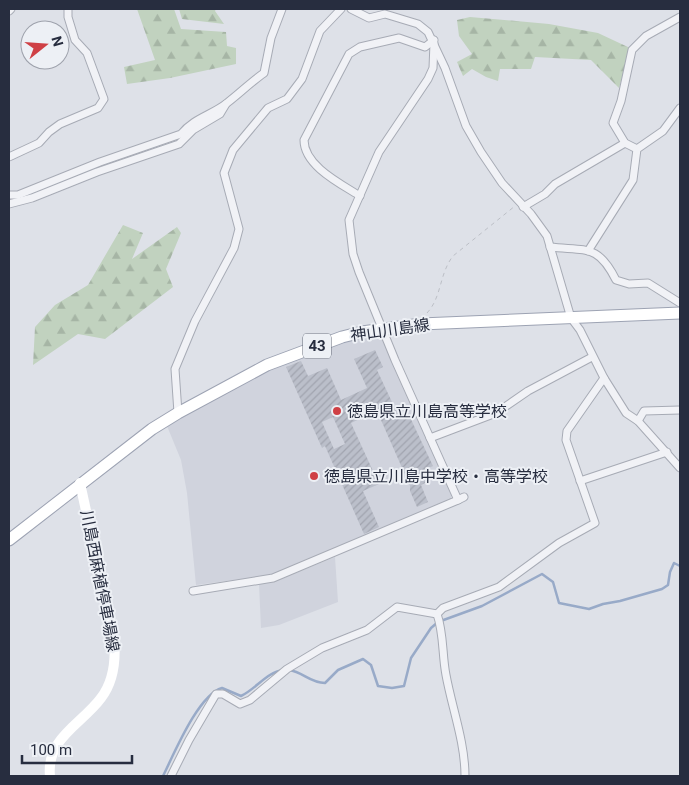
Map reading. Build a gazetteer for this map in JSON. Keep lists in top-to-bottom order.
{
  "streets": {
    "main road": ["神山川島線", "43", "川島西麻植停車場線"]
  },
  "crossings": [
    ["神山川島線", "川島西麻植停車場線"]
  ],
  "places": ["徳島県立川島高等学校", "徳島県立川島中学校・高等学校"],
  "scale_bar": "100 m",
  "north": "right"
}
